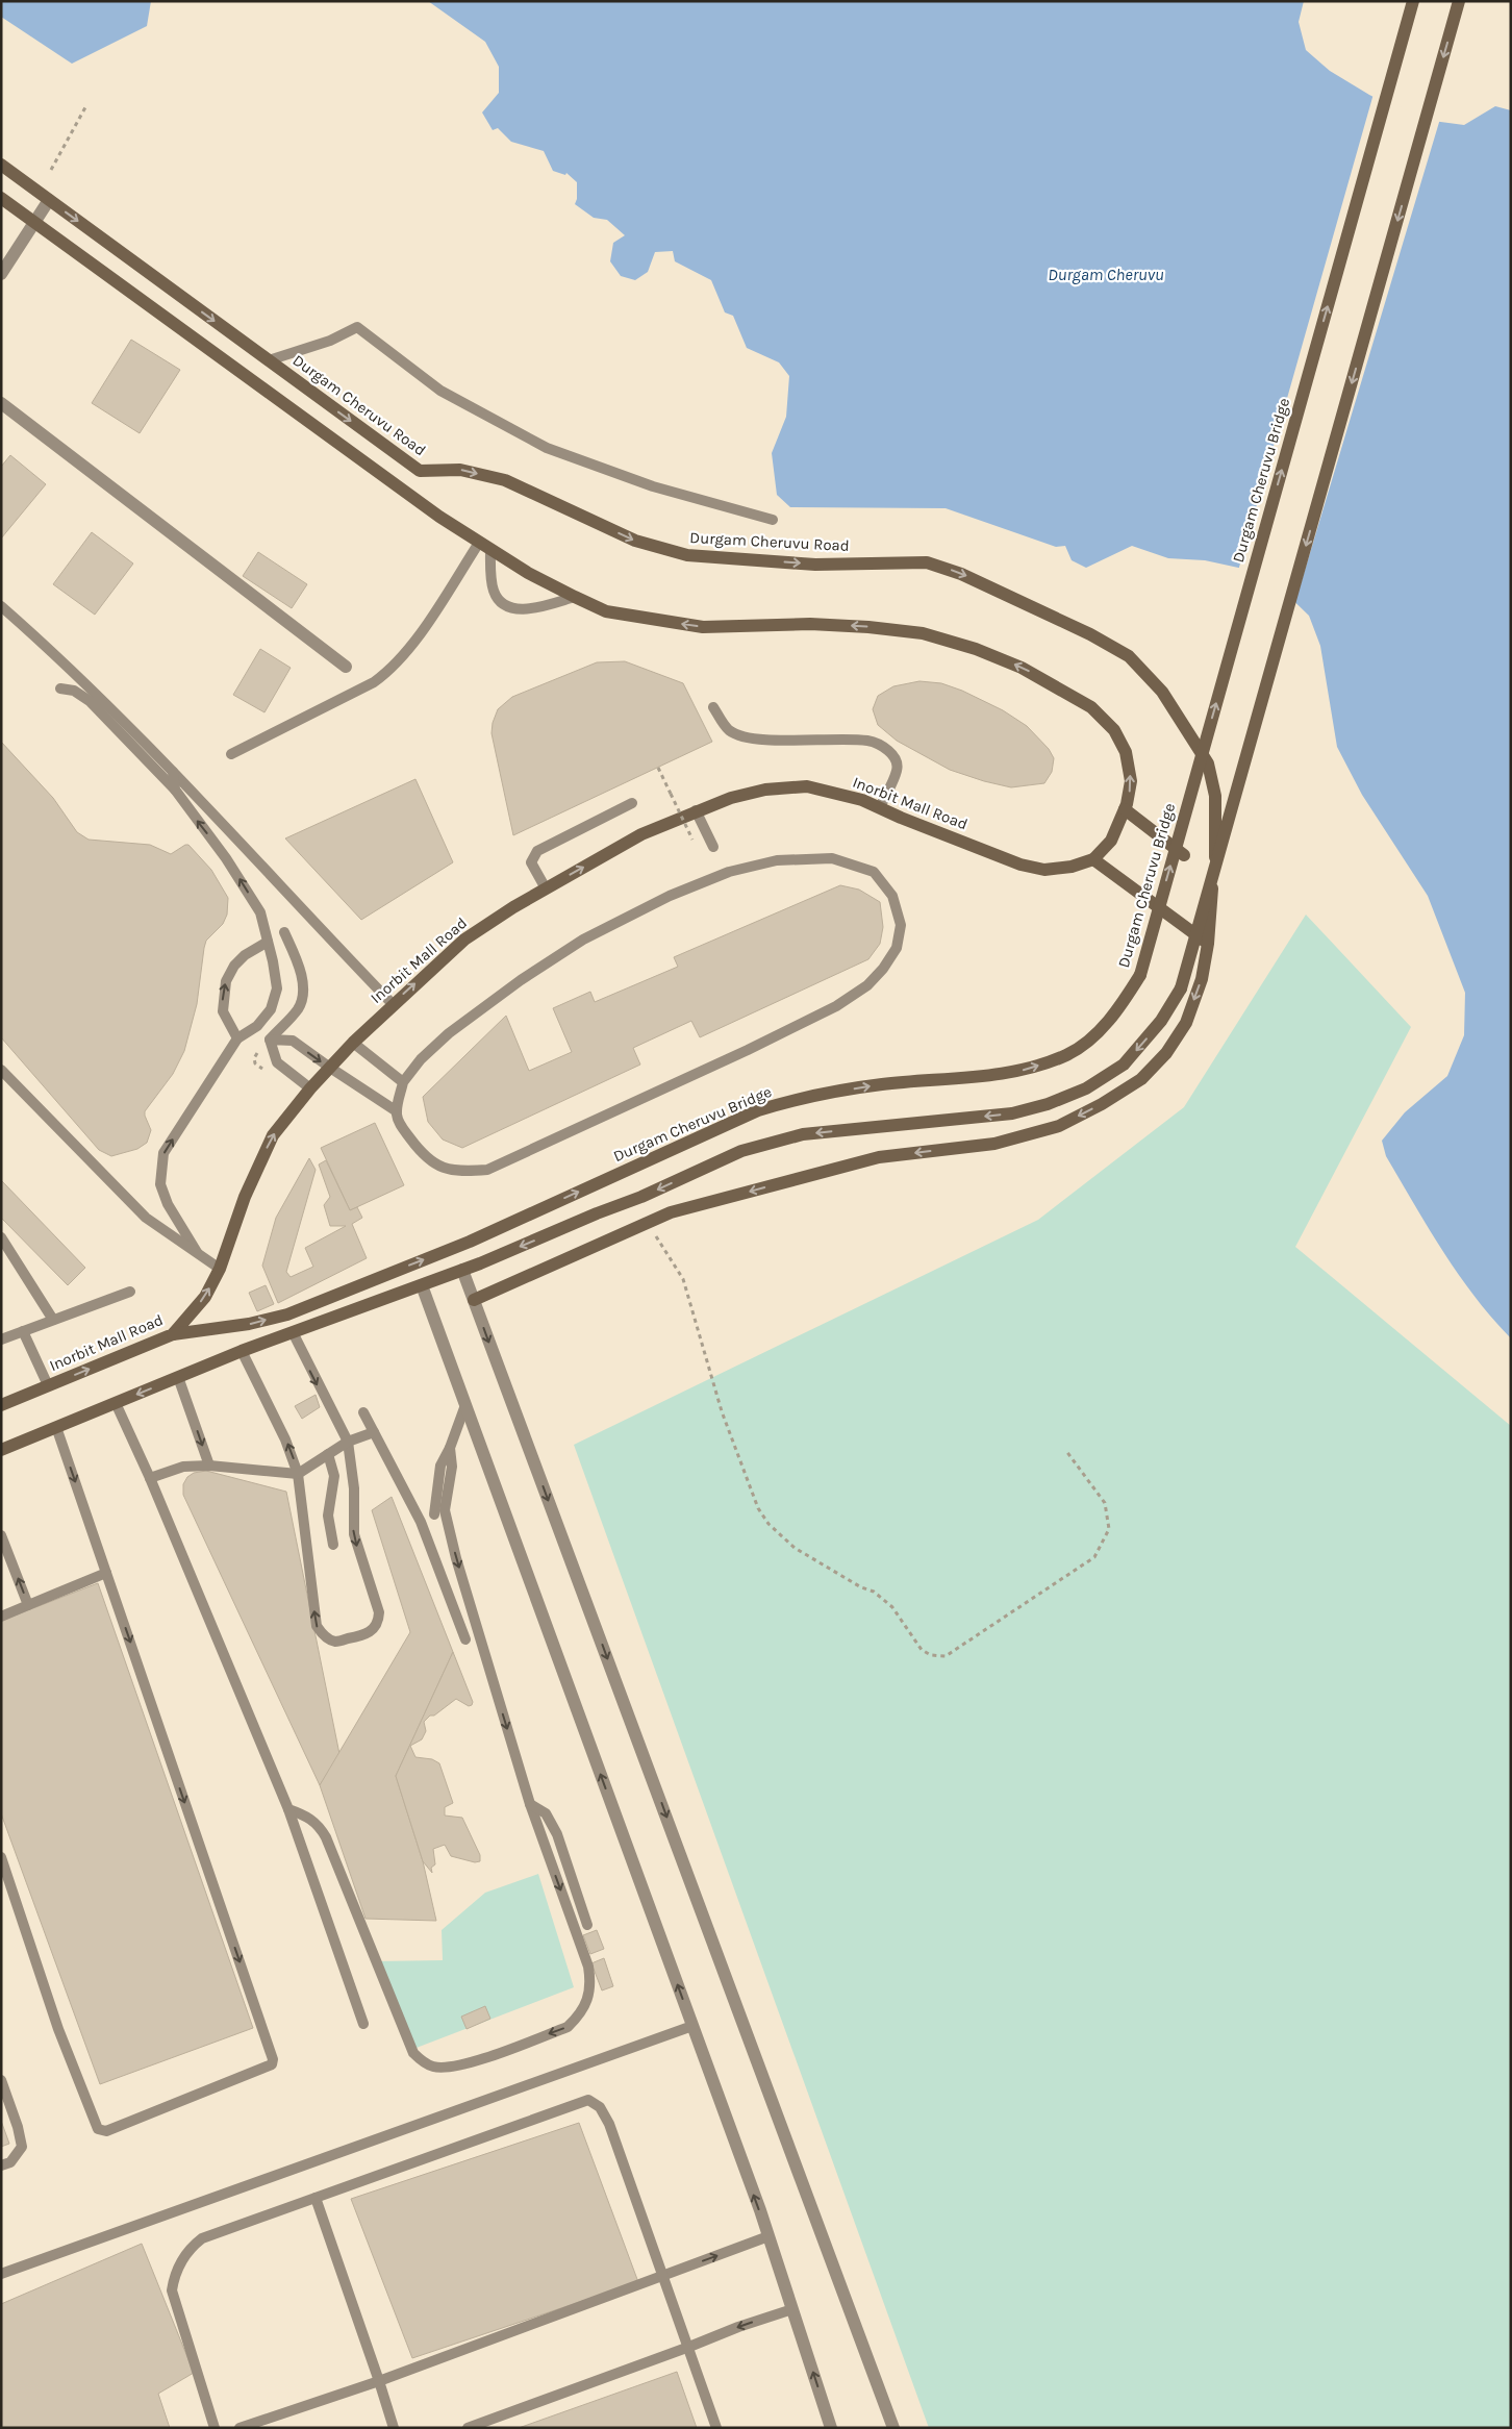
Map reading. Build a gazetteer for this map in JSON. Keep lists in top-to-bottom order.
{
  "streets": {
    "main road": ["Durgam Cheruvu Road", "Durgam Cheruvu Bridge", "Inorbit Mall Road"]
  },
  "crossings": [
    ["Durgam Cheruvu Bridge", "Inorbit Mall Road"]
  ],
  "one_way": ["Durgam Cheruvu Bridge"],
  "water": ["Durgam Cheruvu"]
}
